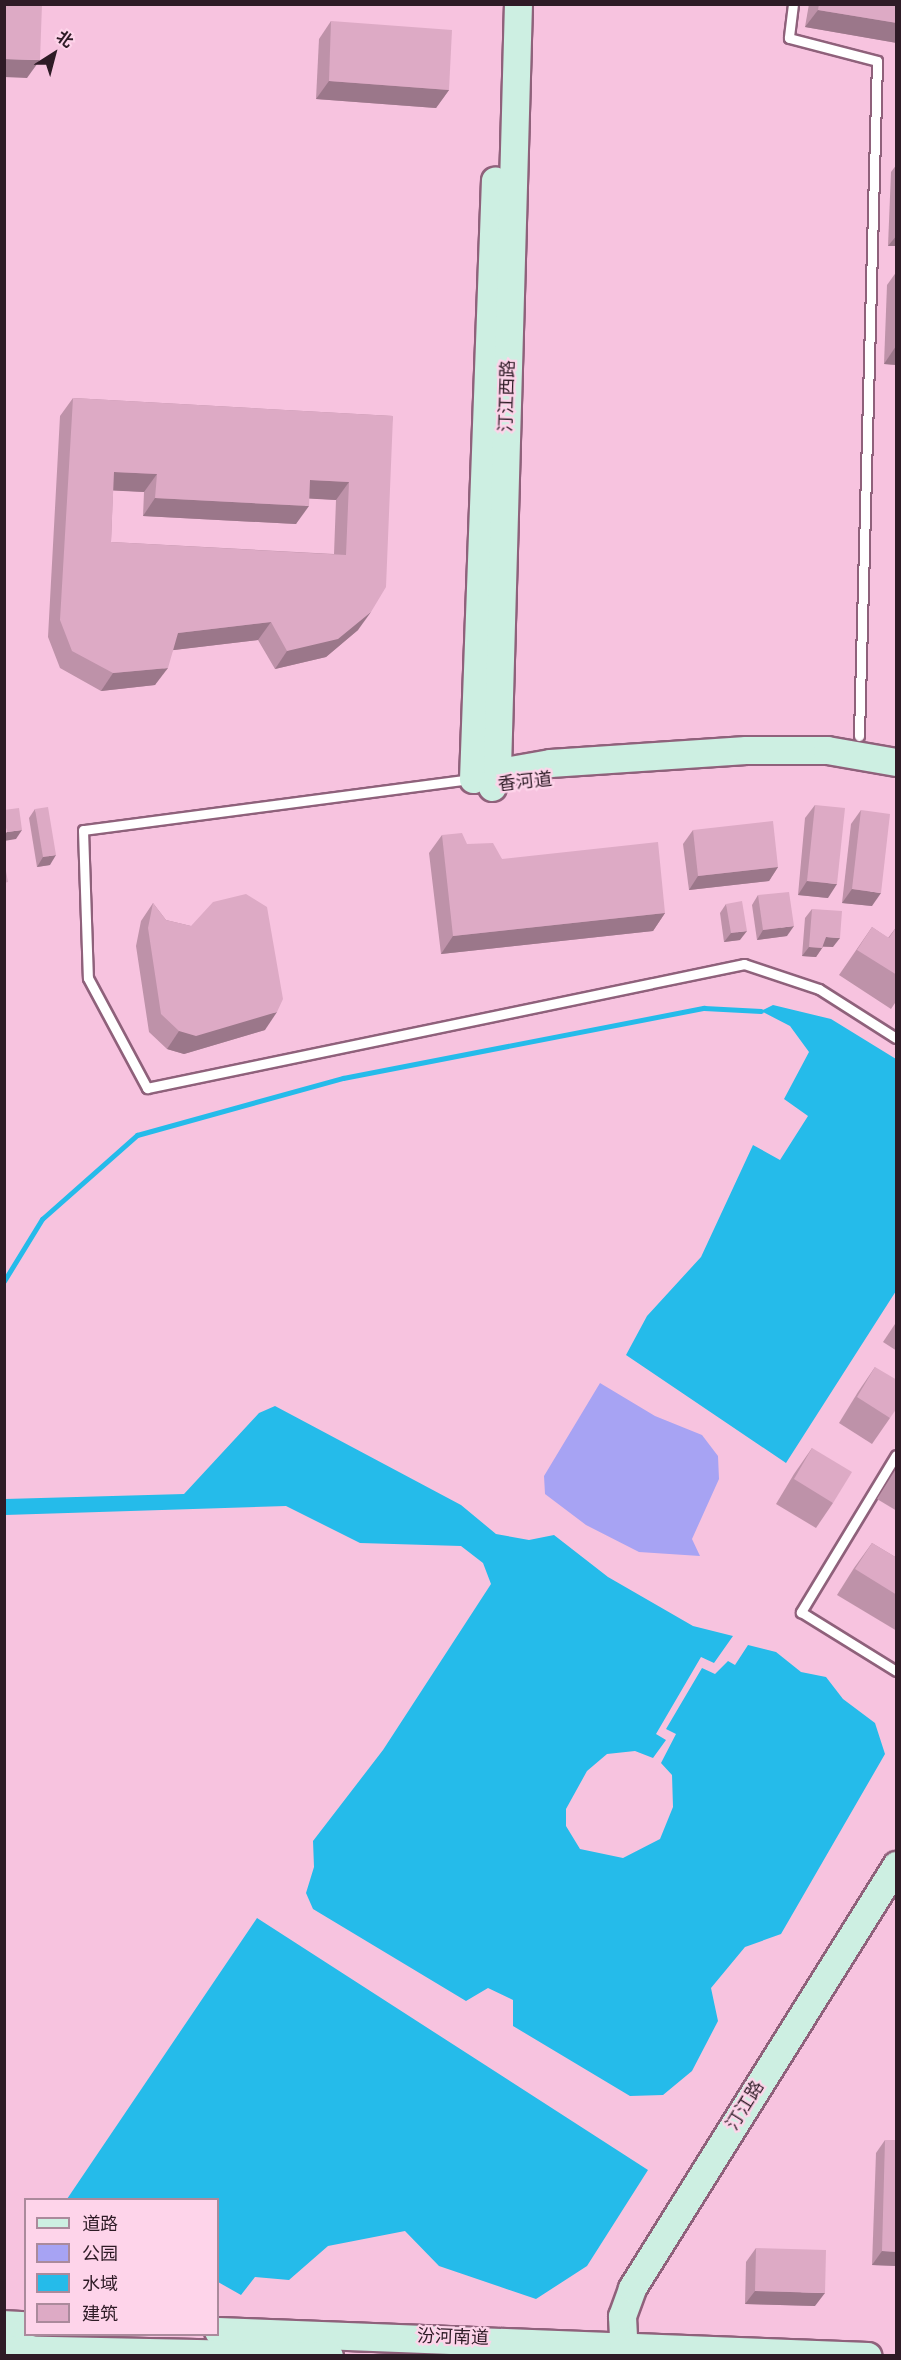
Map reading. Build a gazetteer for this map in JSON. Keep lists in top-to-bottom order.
{
  "streets": {
    "street": [
      "汀江西路",
      "香河道",
      "汀江路",
      "汾河南道"
    ]
  },
  "crossings": [
    ["汀江西路", "香河道"],
    ["汀江路", "汾河南道"]
  ],
  "legend": [
    "道路",
    "公园",
    "水域",
    "建筑"
  ],
  "north": "top right"
}
